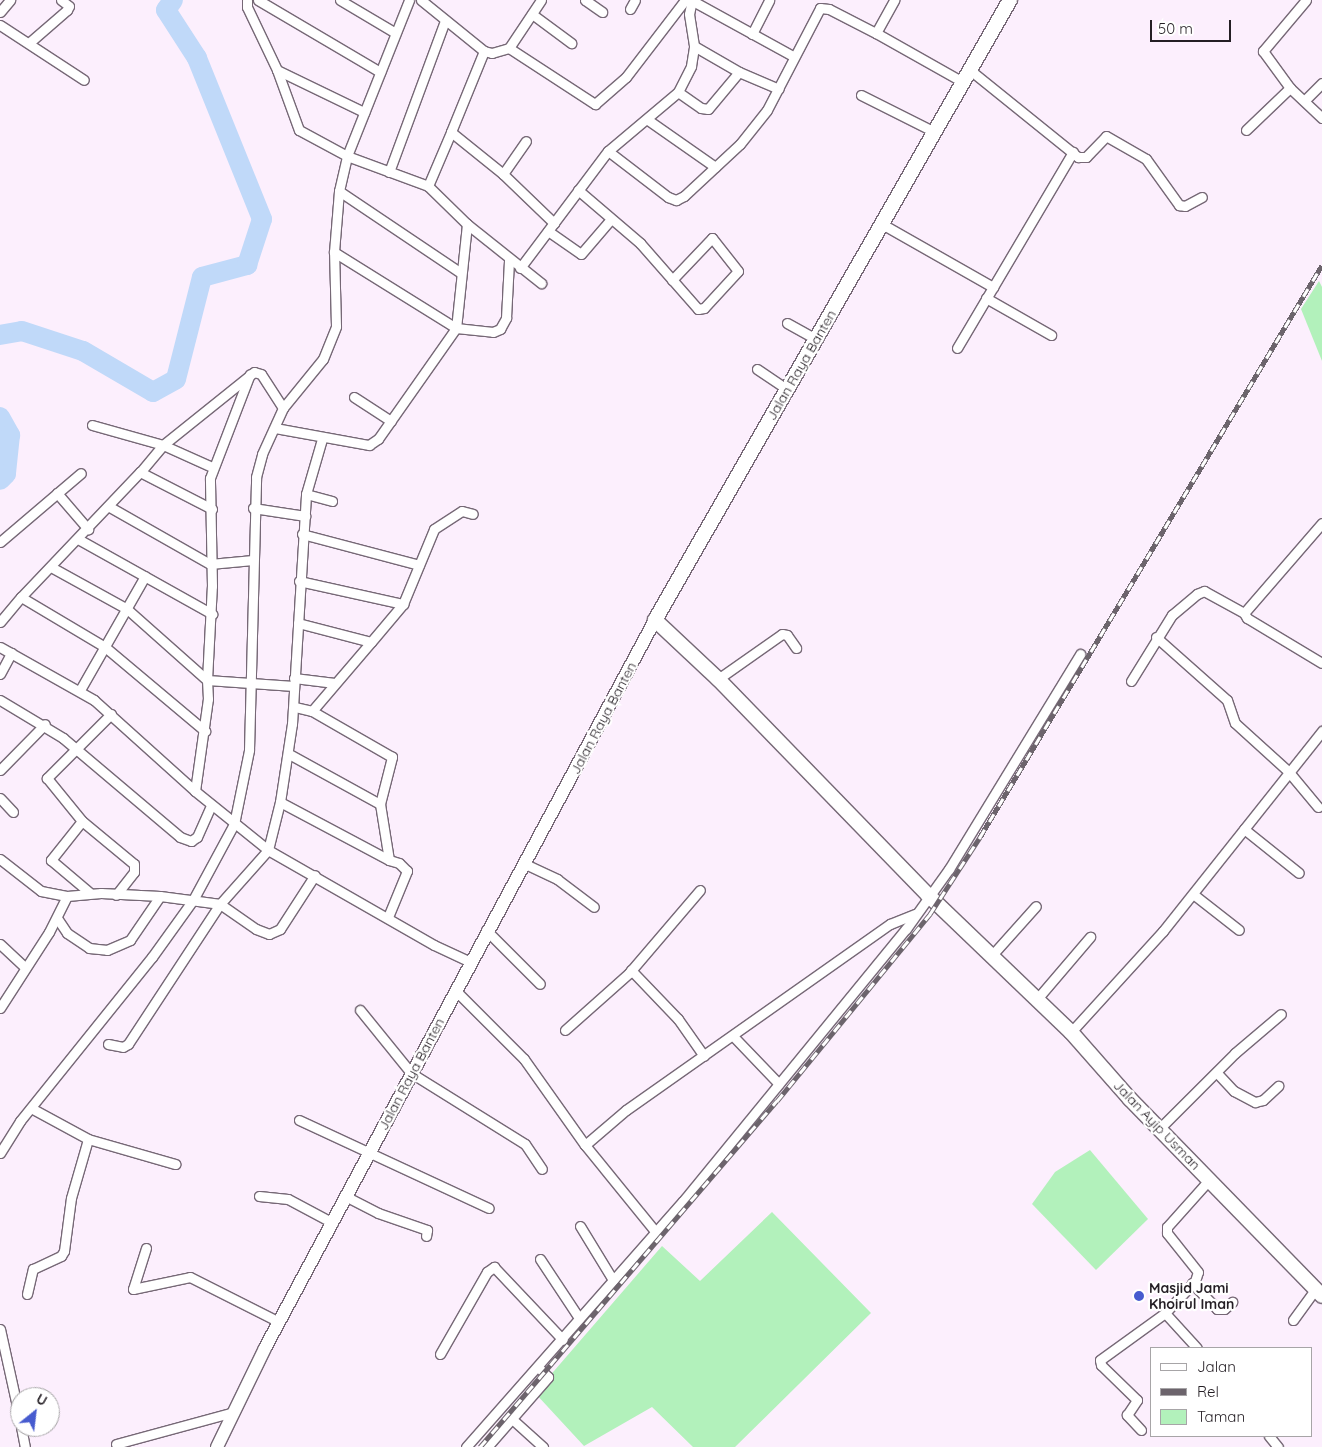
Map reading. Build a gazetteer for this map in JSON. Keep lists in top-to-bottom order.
{
  "streets": {
    "main road": ["Jalan Raya Banten", "Jalan Ayip Usman"]
  },
  "crossings": [
    ["Jalan Raya Banten", "Jalan Ayip Usman"]
  ],
  "places": ["Masjid Jami Khoirul Iman"],
  "legend": ["Jalan", "Rel", "Taman"],
  "scale_bar": "50 m",
  "north": "top right"
}
